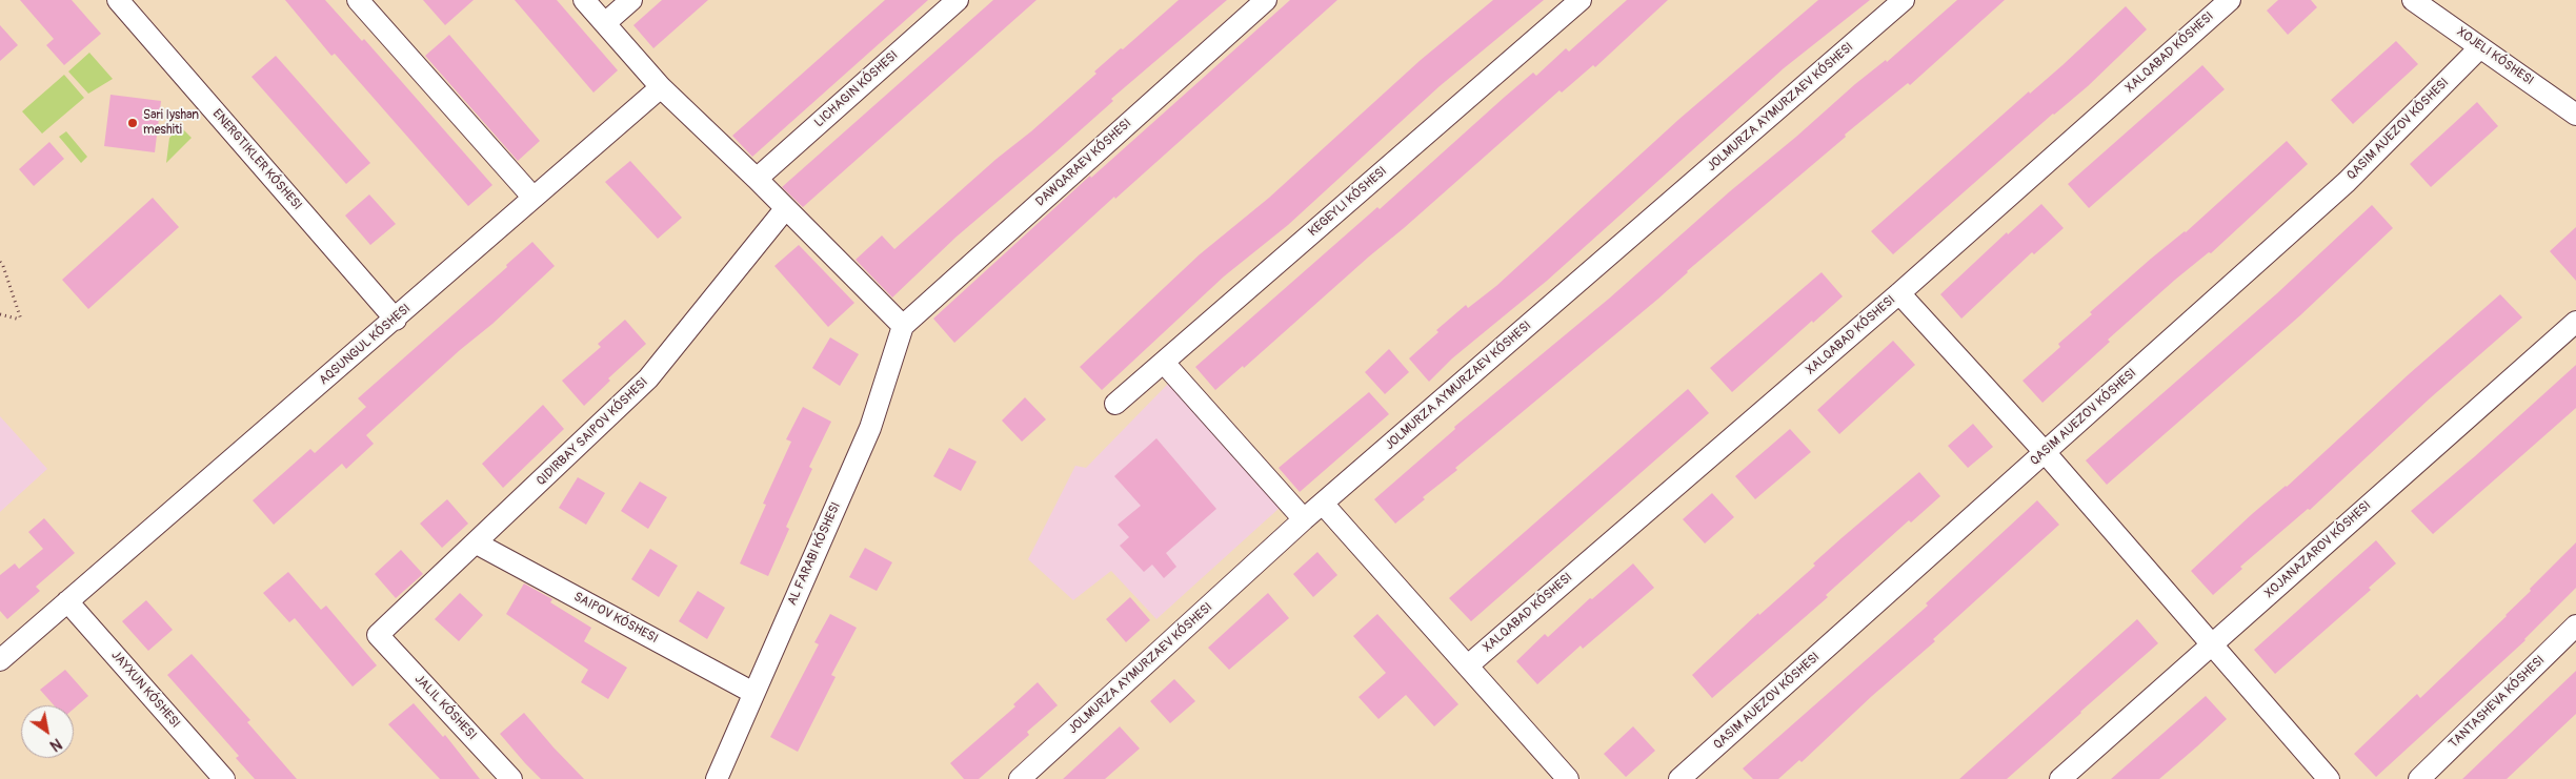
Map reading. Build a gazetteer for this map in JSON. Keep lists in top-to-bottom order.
{
  "streets": {
    "street": [
      "XALQABAD KÓSHESI",
      "XOJELI KÓSHESI",
      "LICHAGIN KÓSHESI",
      "JOLMURZA AYMURZAEV KÓSHESI",
      "ENERGTIKLER KÓSHESI",
      "DAWQARAEV KÓSHESI",
      "KEGEYLI KÓSHESI",
      "AQSUNGUL KÓSHESI",
      "XOJANAZAROV KÓSHESI",
      "AL FARABI KÓSHESI",
      "SAIPOV KÓSHESI",
      "JAYXUN KÓSHESI",
      "TANTASHEVA KÓSHESI",
      "JALIL KÓSHESI"
    ]
  },
  "crossings": [
    ["ENERGTIKLER KÓSHESI", "AQSUNGUL KÓSHESI"],
    ["DAWQARAEV KÓSHESI", "AL FARABI KÓSHESI"],
    ["AQSUNGUL KÓSHESI", "JAYXUN KÓSHESI"],
    ["AL FARABI KÓSHESI", "SAIPOV KÓSHESI"],
    ["SAIPOV KÓSHESI", "JALIL KÓSHESI"]
  ],
  "places": ["Sari Iyshan meshiti"],
  "north": "bottom right"
}
